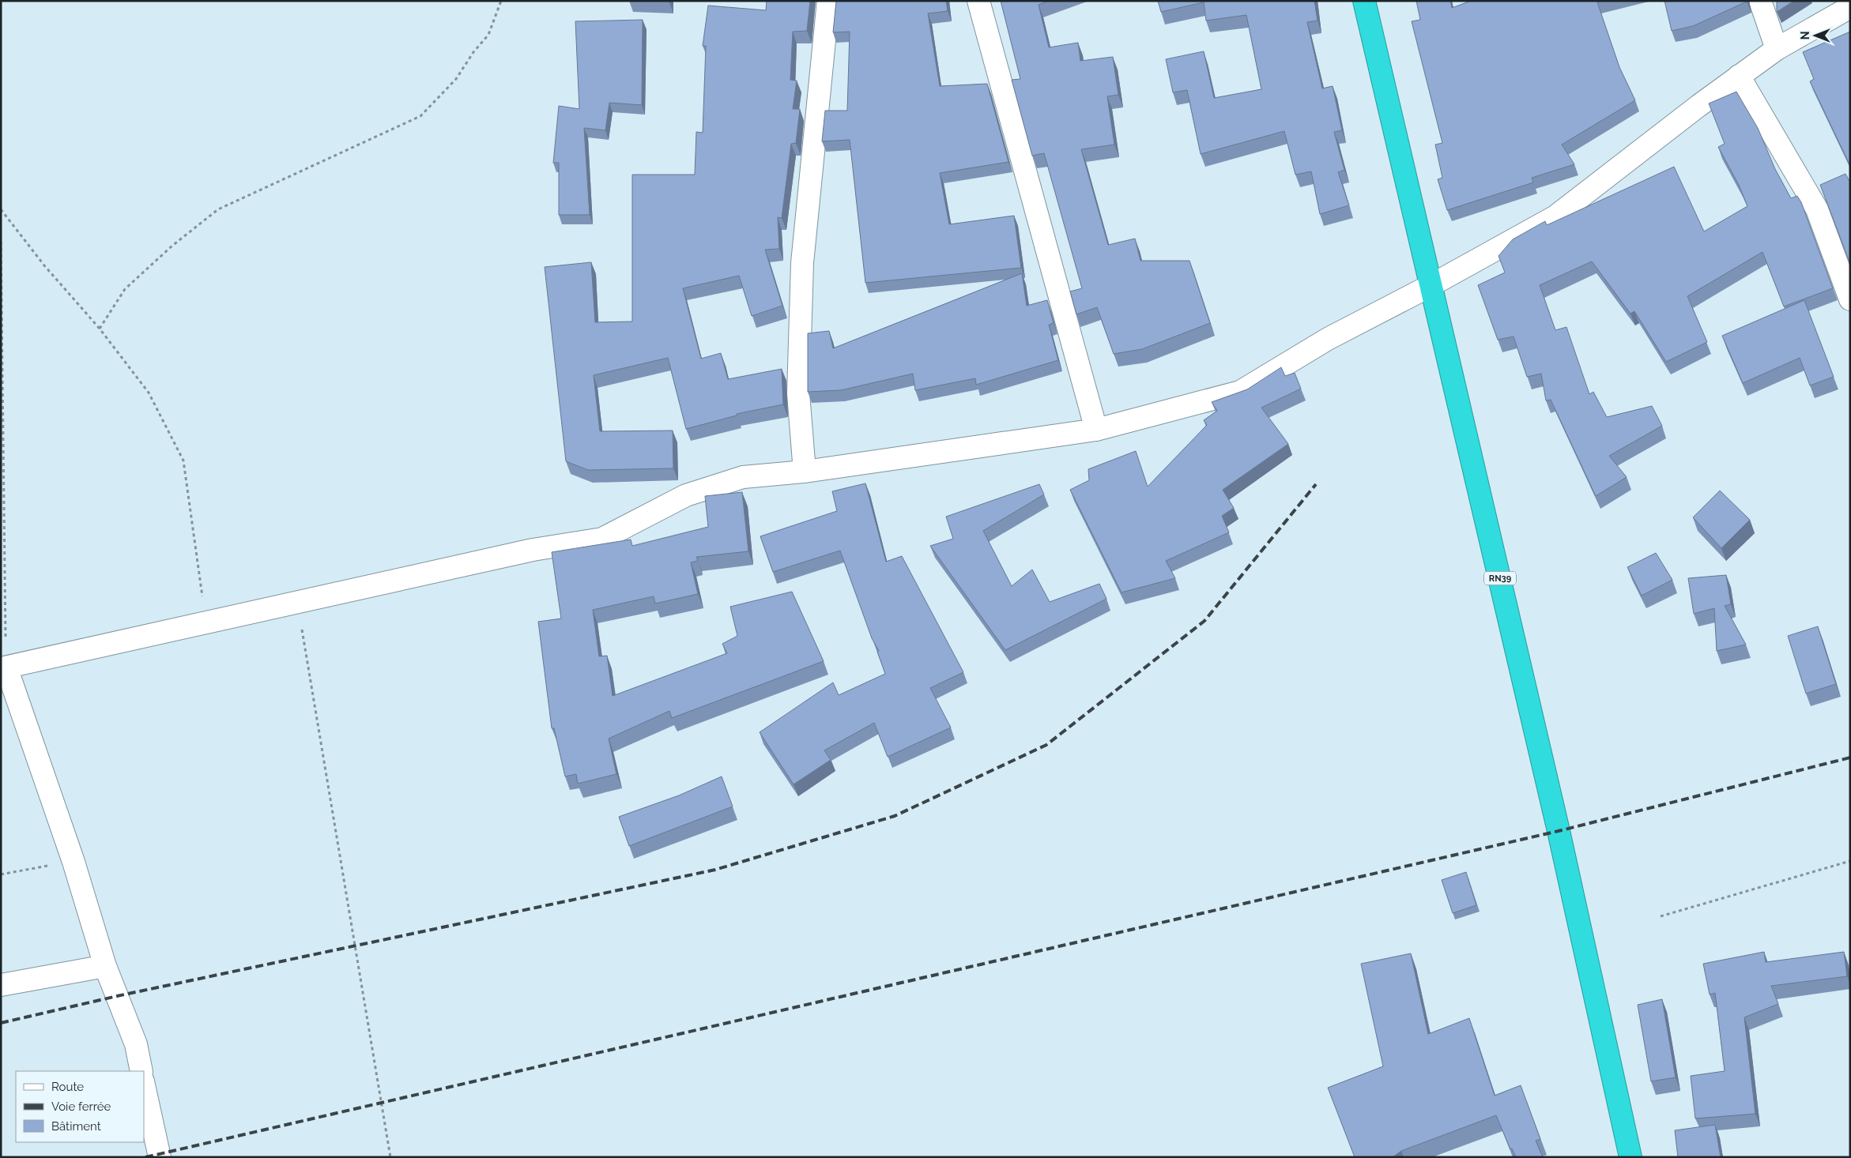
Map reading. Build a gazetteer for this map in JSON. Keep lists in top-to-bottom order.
{
  "streets": {
    "highway": ["RN39"]
  },
  "legend": ["Route", "Voie ferrée", "Bâtiment"],
  "north": "left"
}
